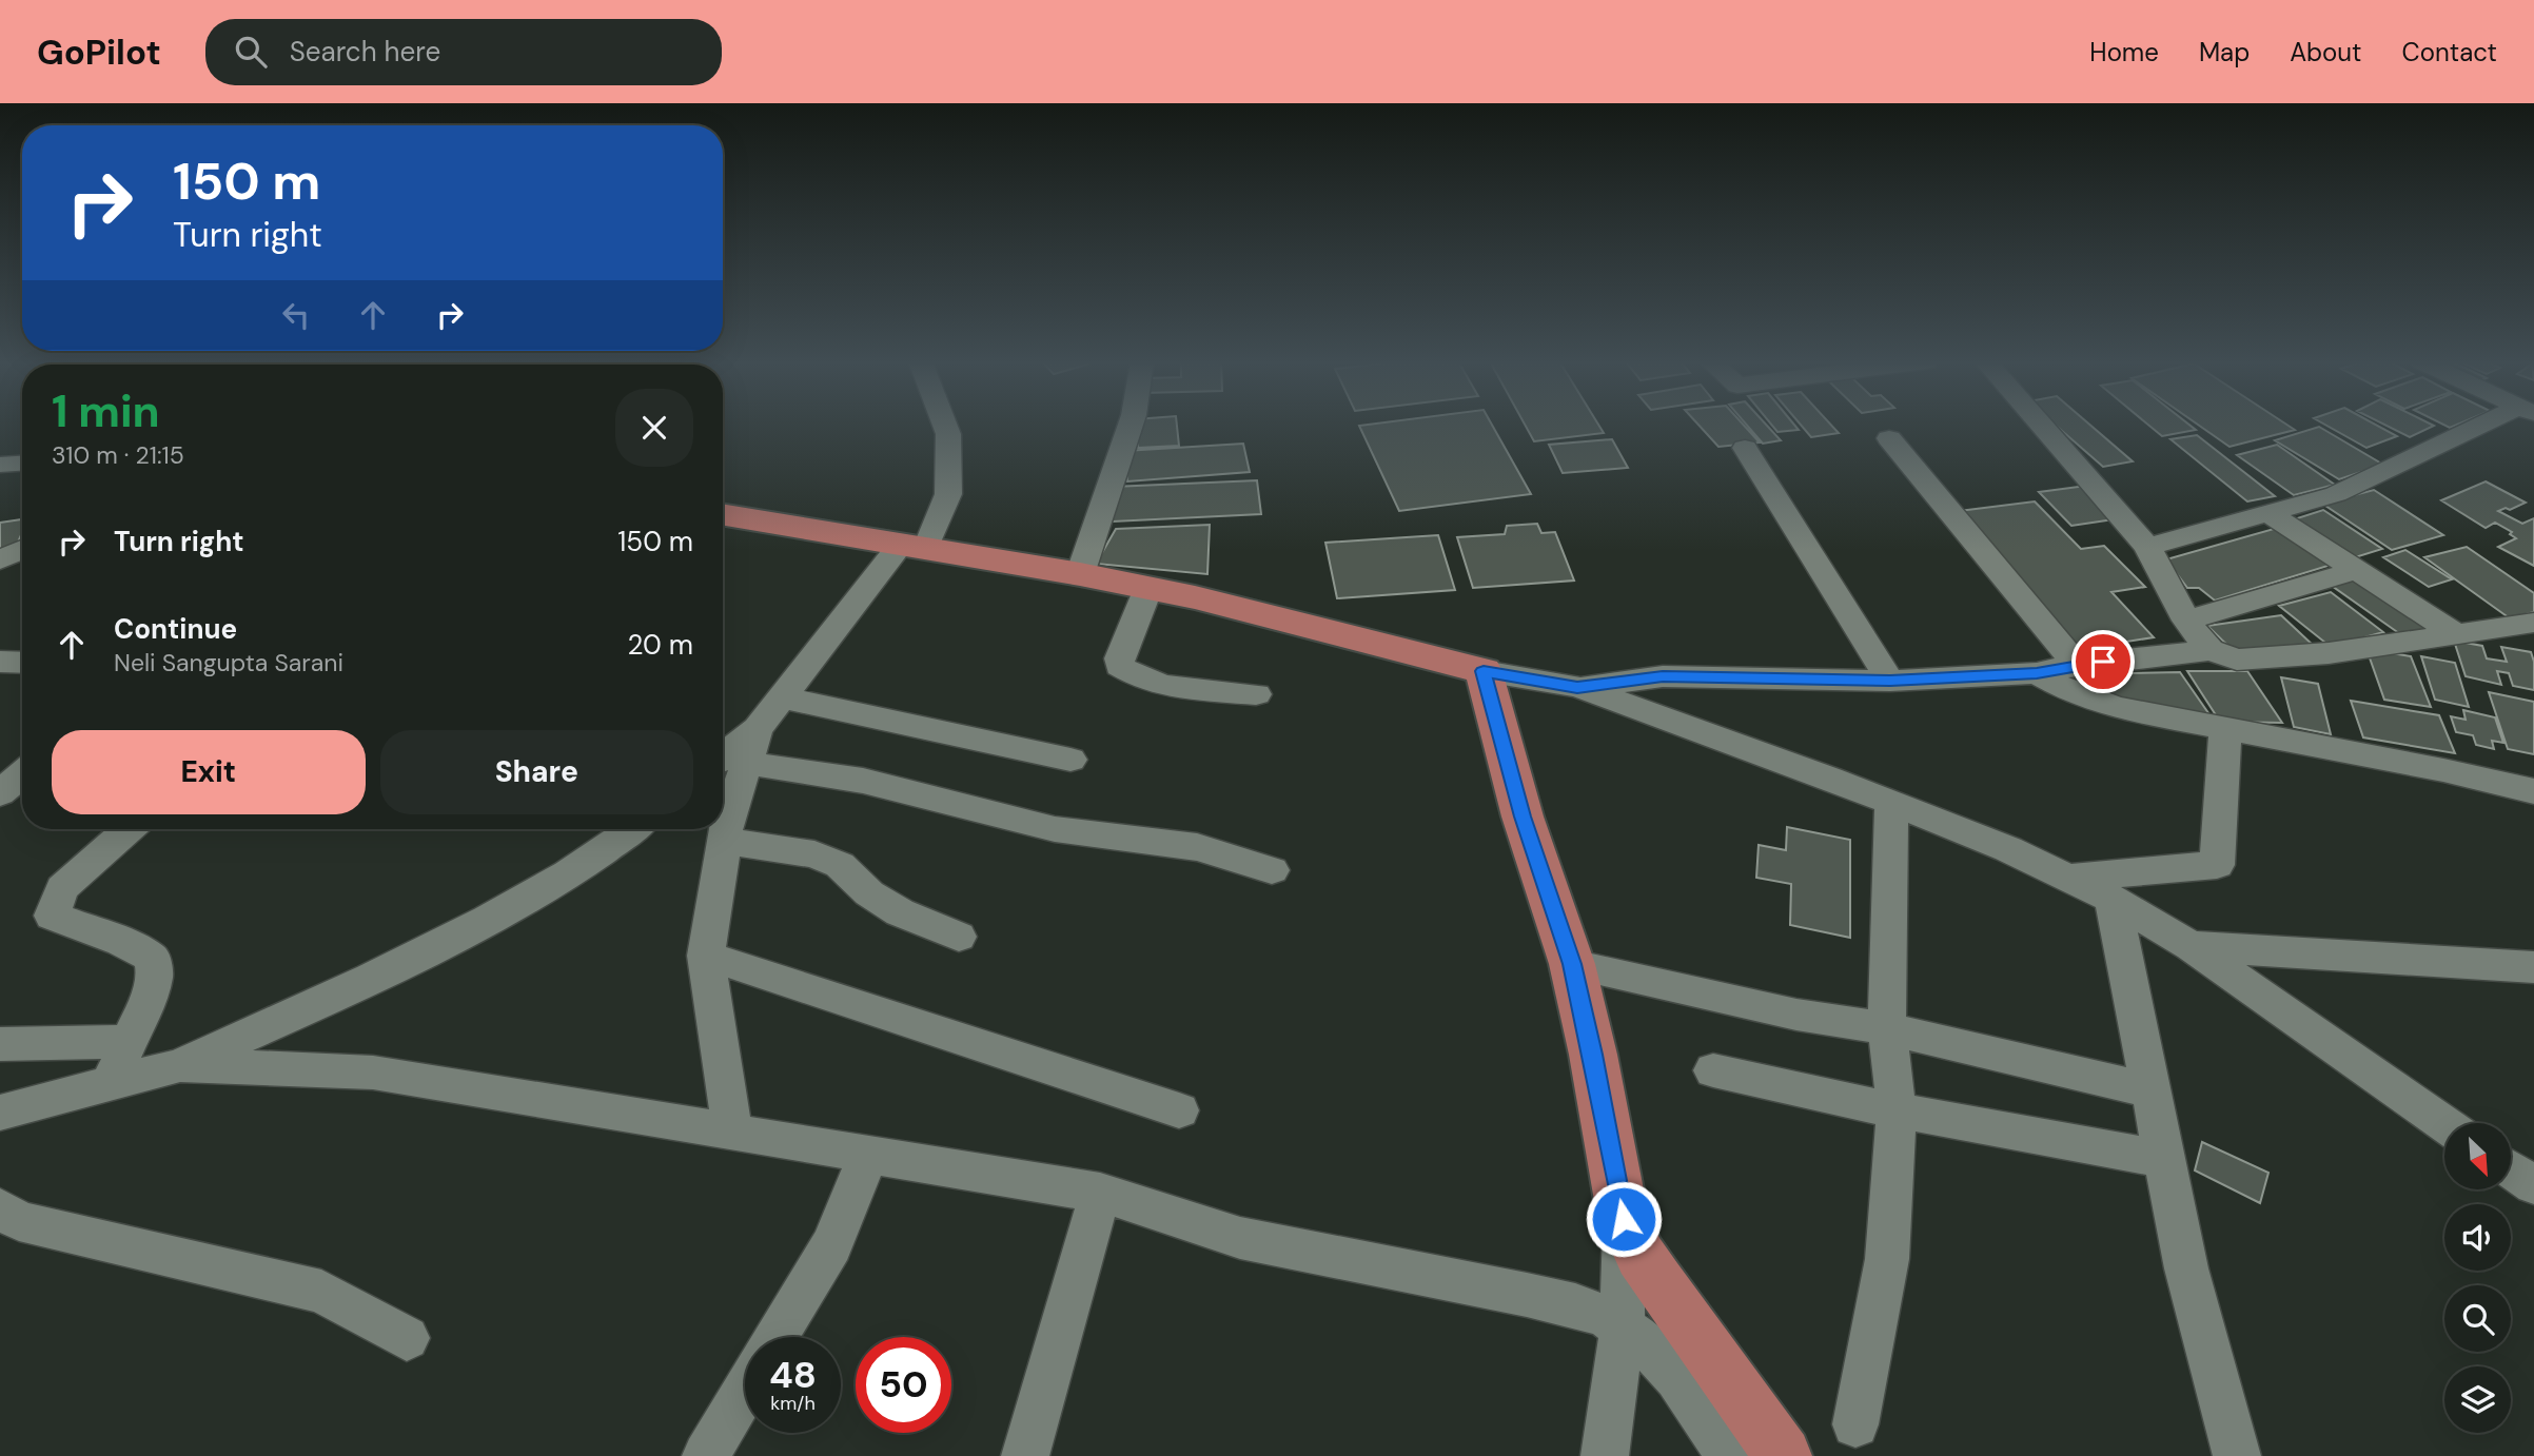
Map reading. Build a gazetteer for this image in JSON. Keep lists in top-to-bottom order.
{
  "north": "bottom right",
  "page": {
    "header": "GoPilot",
    "search": "Search here",
    "nav": [
      "Home",
      "Map",
      "About",
      "Contact"
    ],
    "turn": ["150 m", "Turn right"],
    "heading": ["1 min", "310 m · 21:15"],
    "list": [
      {
        "name": "Turn right",
        "value": "150 m"
      },
      {
        "name": "Continue",
        "note": "Neli Sangupta Sarani",
        "value": "20 m"
      }
    ],
    "buttons": ["Exit", "Share"],
    "speed": "48 km/h",
    "limit": "50"
  }
}
